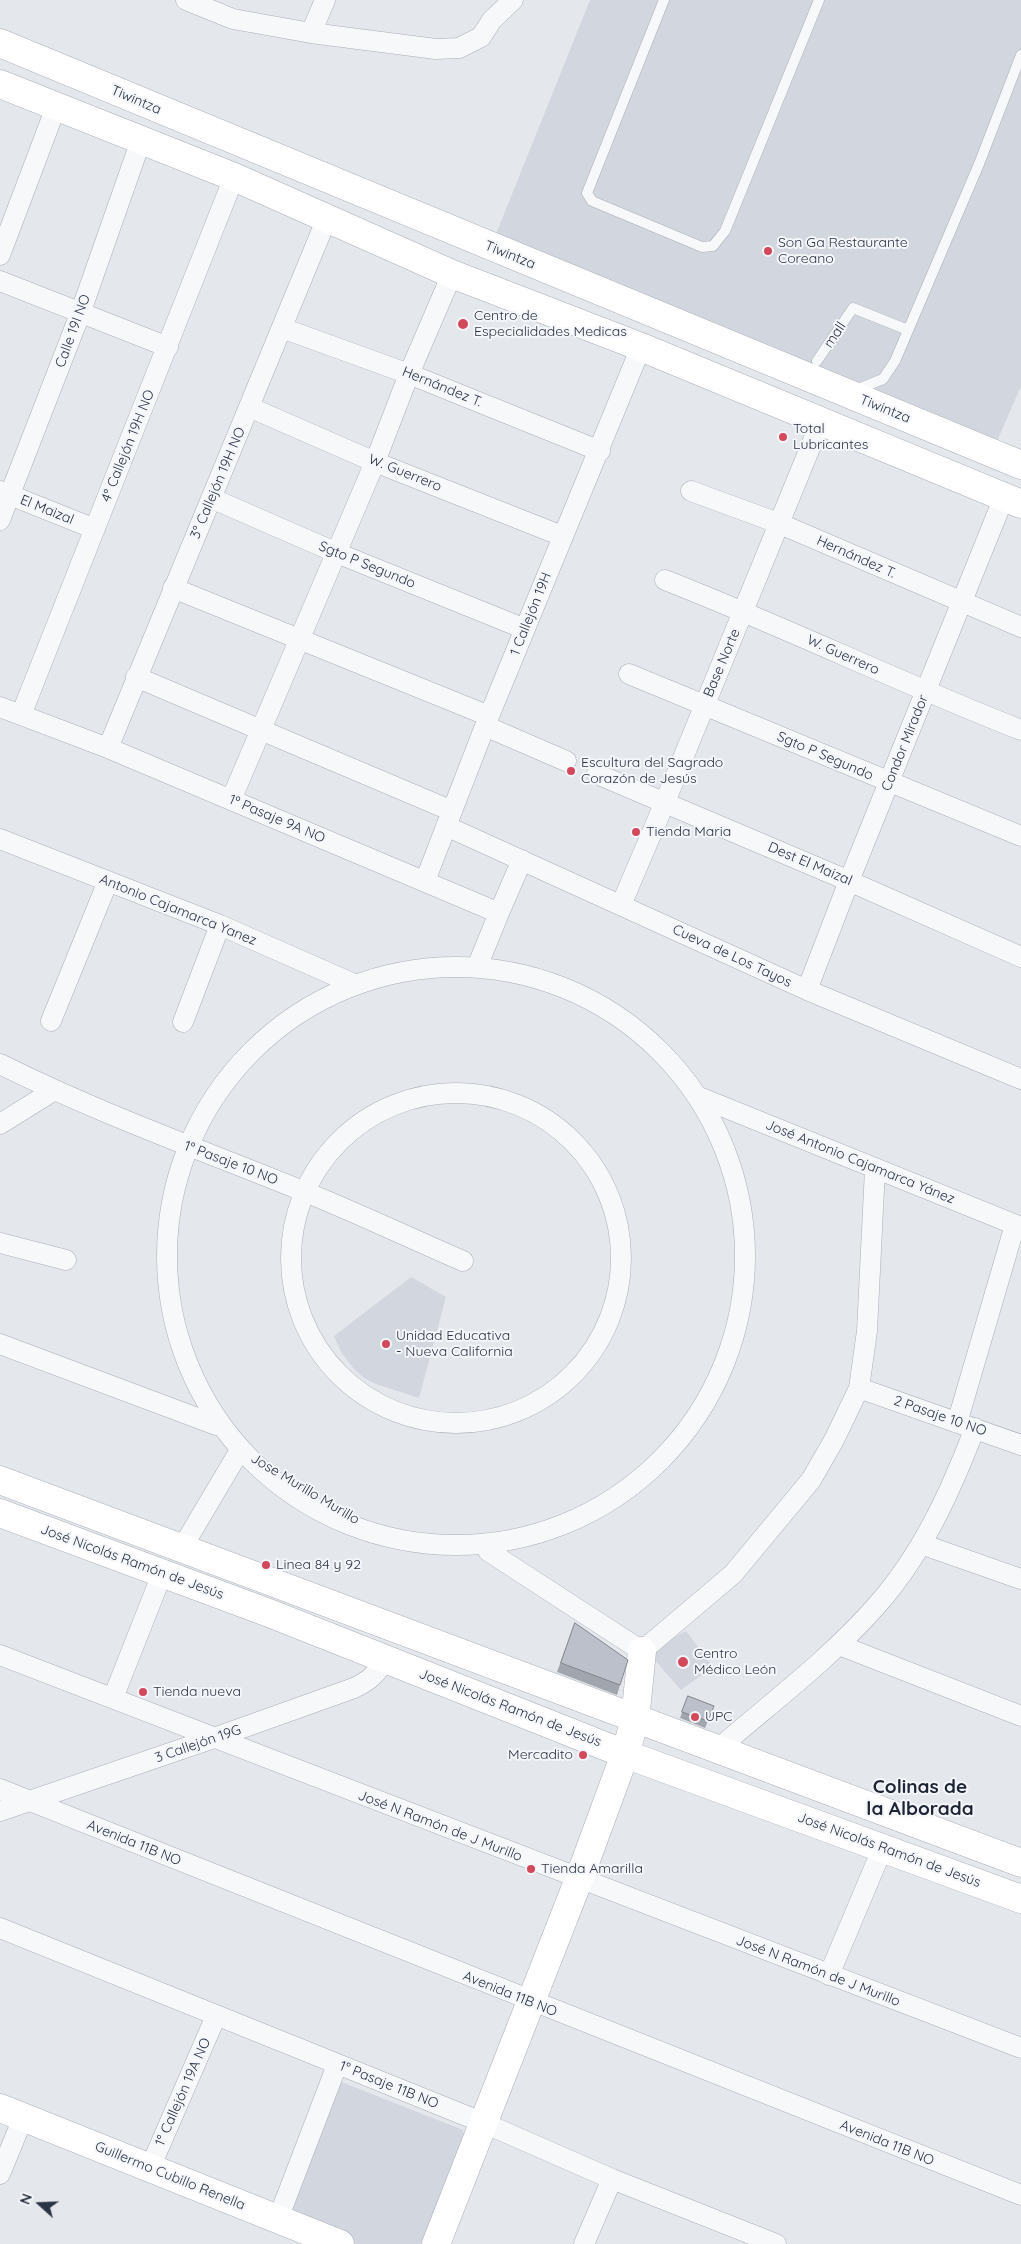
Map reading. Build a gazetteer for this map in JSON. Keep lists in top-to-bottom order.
{
  "streets": {
    "street": [
      "Tiwintza",
      "Calle 19I NO",
      "Hernández T.",
      "4° Callejón 19H NO",
      "W. Guerrero",
      "3° Callejón 19H NO",
      "El Maizal",
      "Sgto P Segundo",
      "1 Callejón 19H",
      "Base Norte",
      "Condor Mirador",
      "1º Pasaje 9A NO",
      "Dest El Maizal",
      "Antonio Cajamarca Yanez",
      "Cueva de Los Tayos",
      "José Antonio Cajamarca Yánez",
      "1° Pasaje 10 NO",
      "2 Pasaje 10 NO",
      "Jose Murillo Murillo",
      "José Nicolás Ramón de Jesús",
      "3 Callejón 19G",
      "José N Ramón de J Murillo",
      "Avenida 11B NO",
      "1° Pasaje 11B NO",
      "1° Callejón 19A NO",
      "Guillermo Cubillo Renella"
    ],
    "lane": ["mall"]
  },
  "crossings": [
    ["Calle 19I NO", "El Maizal"],
    ["Hernández T.", "3° Callejón 19H NO"],
    ["Hernández T.", "1 Callejón 19H"],
    ["Hernández T.", "Base Norte"],
    ["Hernández T.", "Condor Mirador"],
    ["4° Callejón 19H NO", "El Maizal"],
    ["4° Callejón 19H NO", "1º Pasaje 9A NO"],
    ["W. Guerrero", "3° Callejón 19H NO"],
    ["W. Guerrero", "1 Callejón 19H"],
    ["W. Guerrero", "Base Norte"],
    ["W. Guerrero", "Condor Mirador"],
    ["3° Callejón 19H NO", "Sgto P Segundo"],
    ["3° Callejón 19H NO", "1º Pasaje 9A NO"],
    ["3° Callejón 19H NO", "Cueva de Los Tayos"],
    ["Sgto P Segundo", "1 Callejón 19H"],
    ["Sgto P Segundo", "Base Norte"],
    ["Sgto P Segundo", "Condor Mirador"],
    ["1 Callejón 19H", "1º Pasaje 9A NO"],
    ["1 Callejón 19H", "Cueva de Los Tayos"],
    ["Base Norte", "Dest El Maizal"],
    ["Base Norte", "Cueva de Los Tayos"],
    ["Condor Mirador", "Dest El Maizal"],
    ["Condor Mirador", "Cueva de Los Tayos"],
    ["Antonio Cajamarca Yanez", "Jose Murillo Murillo"],
    ["José Antonio Cajamarca Yánez", "Jose Murillo Murillo"],
    ["1° Pasaje 10 NO", "Jose Murillo Murillo"],
    ["José Nicolás Ramón de Jesús", "3 Callejón 19G"],
    ["3 Callejón 19G", "José N Ramón de J Murillo"],
    ["3 Callejón 19G", "Avenida 11B NO"],
    ["1° Pasaje 11B NO", "1° Callejón 19A NO"],
    ["1° Callejón 19A NO", "Guillermo Cubillo Renella"]
  ],
  "districts": ["Colinas de la Alborada"],
  "places": [
    "Son Ga Restaurante Coreano",
    "Centro de Especialidades Medicas",
    "Total Lubricantes",
    "Escultura del Sagrado Corazón de Jesús",
    "Tienda Maria",
    "Unidad Educativa - Nueva California",
    "Linea 84 y 92",
    "Centro Médico León",
    "Tienda nueva",
    "UPC",
    "Mercadito",
    "Tienda Amarilla"
  ],
  "north": "left"
}
